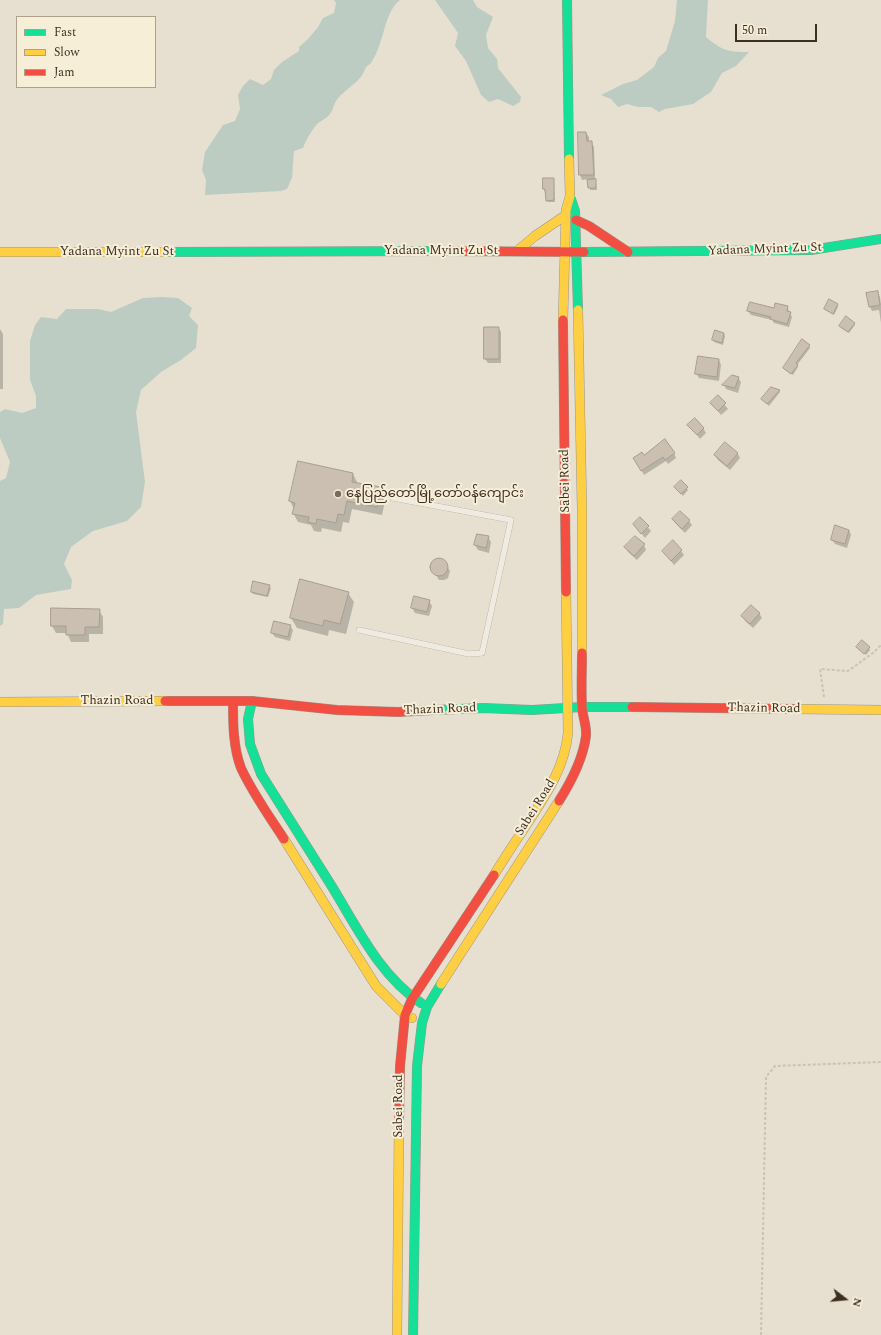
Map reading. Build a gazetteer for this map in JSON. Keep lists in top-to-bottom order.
{
  "streets": {
    "street": ["Yadana Myint Zu St", "Sabei Road", "Thazin Road"]
  },
  "crossings": [
    ["Yadana Myint Zu St", "Sabei Road"],
    ["Sabei Road", "Thazin Road"]
  ],
  "places": ["နေပြည်တော်မြို့တော်ဝန်ကျောင်း"],
  "legend": ["Fast", "Slow", "Jam"],
  "scale_bar": "50 m",
  "north": "right"
}
